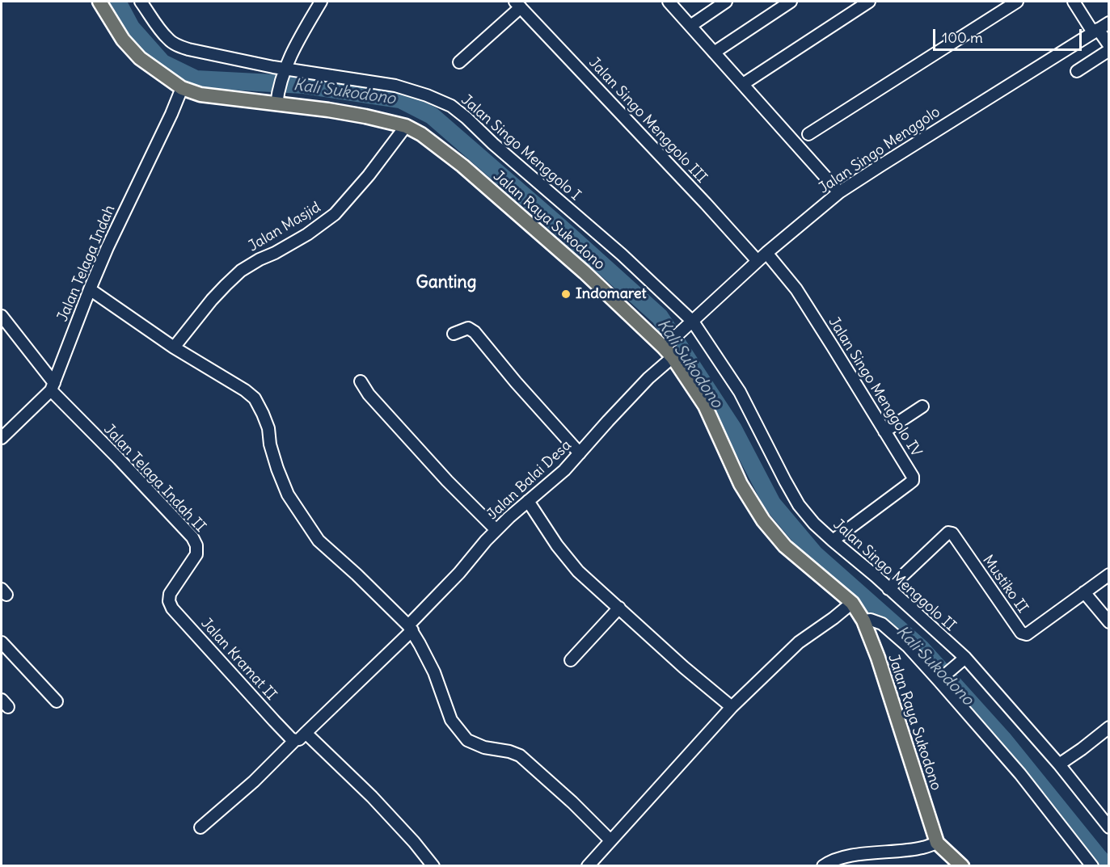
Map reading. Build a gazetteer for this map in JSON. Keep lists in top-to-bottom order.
{
  "streets": {
    "main road": ["Jalan Raya Sukodono"],
    "street": [
      "Jalan Singo Menggolo III",
      "Jalan Singo Menggolo I",
      "Jalan Singo Menggolo",
      "Jalan Masjid",
      "Jalan Telaga Indah",
      "Jalan Singo Menggolo IV",
      "Jalan Telaga Indah II",
      "Jalan Balai Desa",
      "Jalan Singo Menggolo II",
      "Mustiko II",
      "Jalan Kramat II"
    ]
  },
  "crossings": [
    ["Jalan Singo Menggolo III", "Jalan Singo Menggolo"],
    ["Jalan Singo Menggolo I", "Jalan Singo Menggolo"],
    ["Jalan Singo Menggolo I", "Jalan Singo Menggolo II"],
    ["Jalan Singo Menggolo", "Jalan Raya Sukodono"],
    ["Jalan Singo Menggolo", "Jalan Singo Menggolo IV"],
    ["Jalan Singo Menggolo", "Jalan Balai Desa"],
    ["Jalan Singo Menggolo", "Jalan Singo Menggolo II"],
    ["Jalan Raya Sukodono", "Jalan Masjid"],
    ["Jalan Raya Sukodono", "Jalan Telaga Indah"],
    ["Jalan Raya Sukodono", "Jalan Balai Desa"],
    ["Jalan Telaga Indah", "Jalan Telaga Indah II"],
    ["Jalan Singo Menggolo IV", "Jalan Singo Menggolo II"],
    ["Jalan Telaga Indah II", "Jalan Kramat II"],
    ["Jalan Balai Desa", "Jalan Kramat II"],
    ["Jalan Singo Menggolo II", "Mustiko II"]
  ],
  "districts": ["Ganting"],
  "water": ["Kali Sukodono"],
  "places": ["Indomaret"],
  "scale_bar": "100 m"
}
